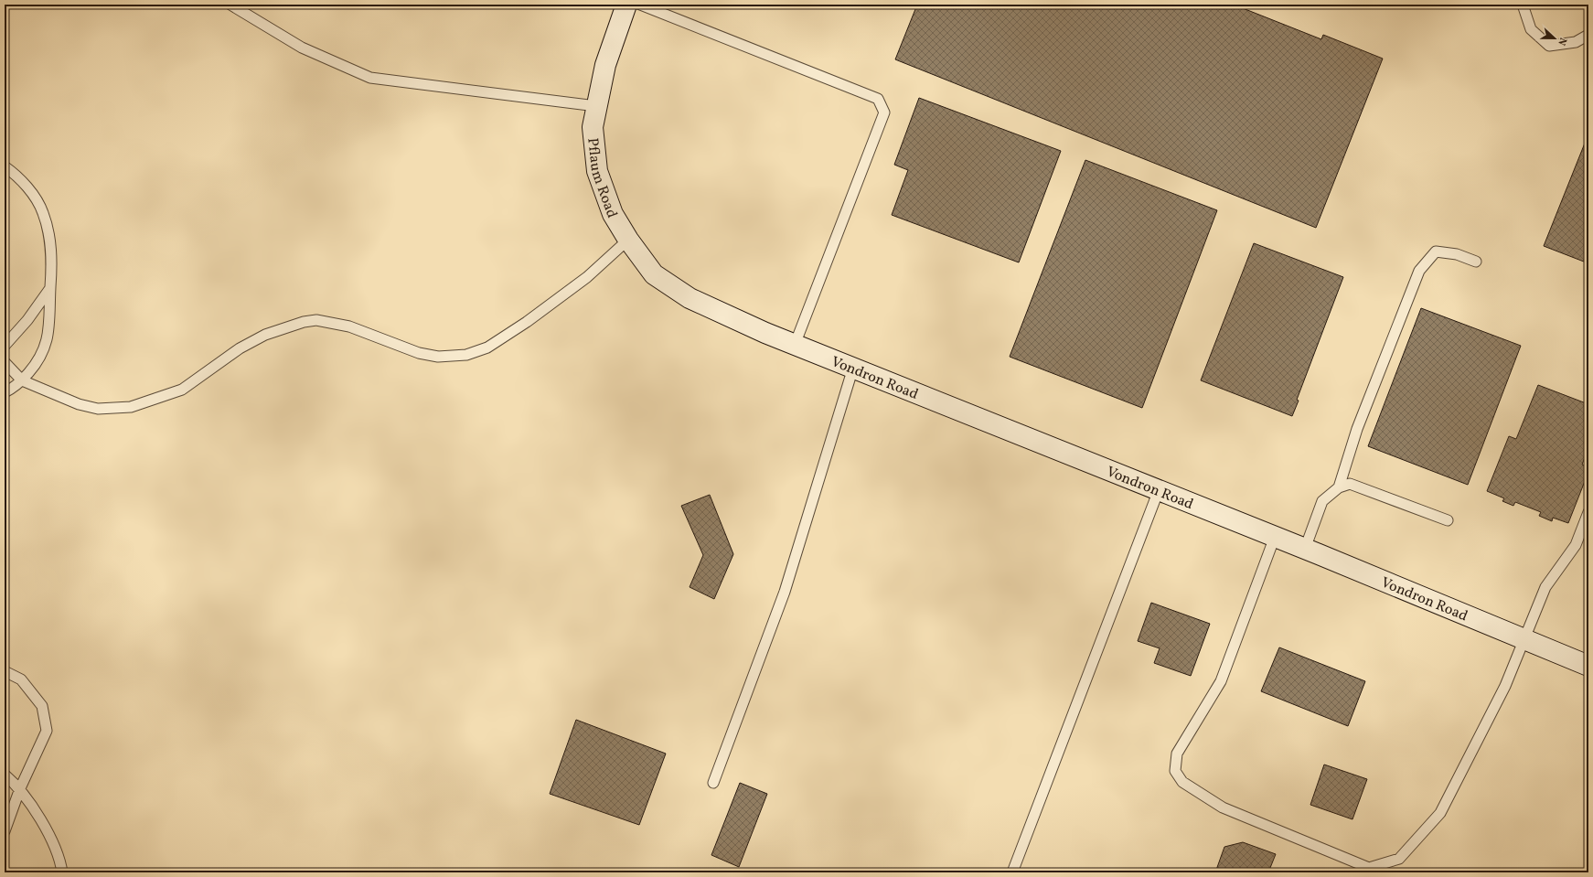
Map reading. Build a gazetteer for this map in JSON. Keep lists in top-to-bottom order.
{
  "streets": {
    "street": ["Pflaum Road", "Vondron Road"]
  },
  "crossings": [
    ["Pflaum Road", "Vondron Road"]
  ],
  "north": "right"
}
